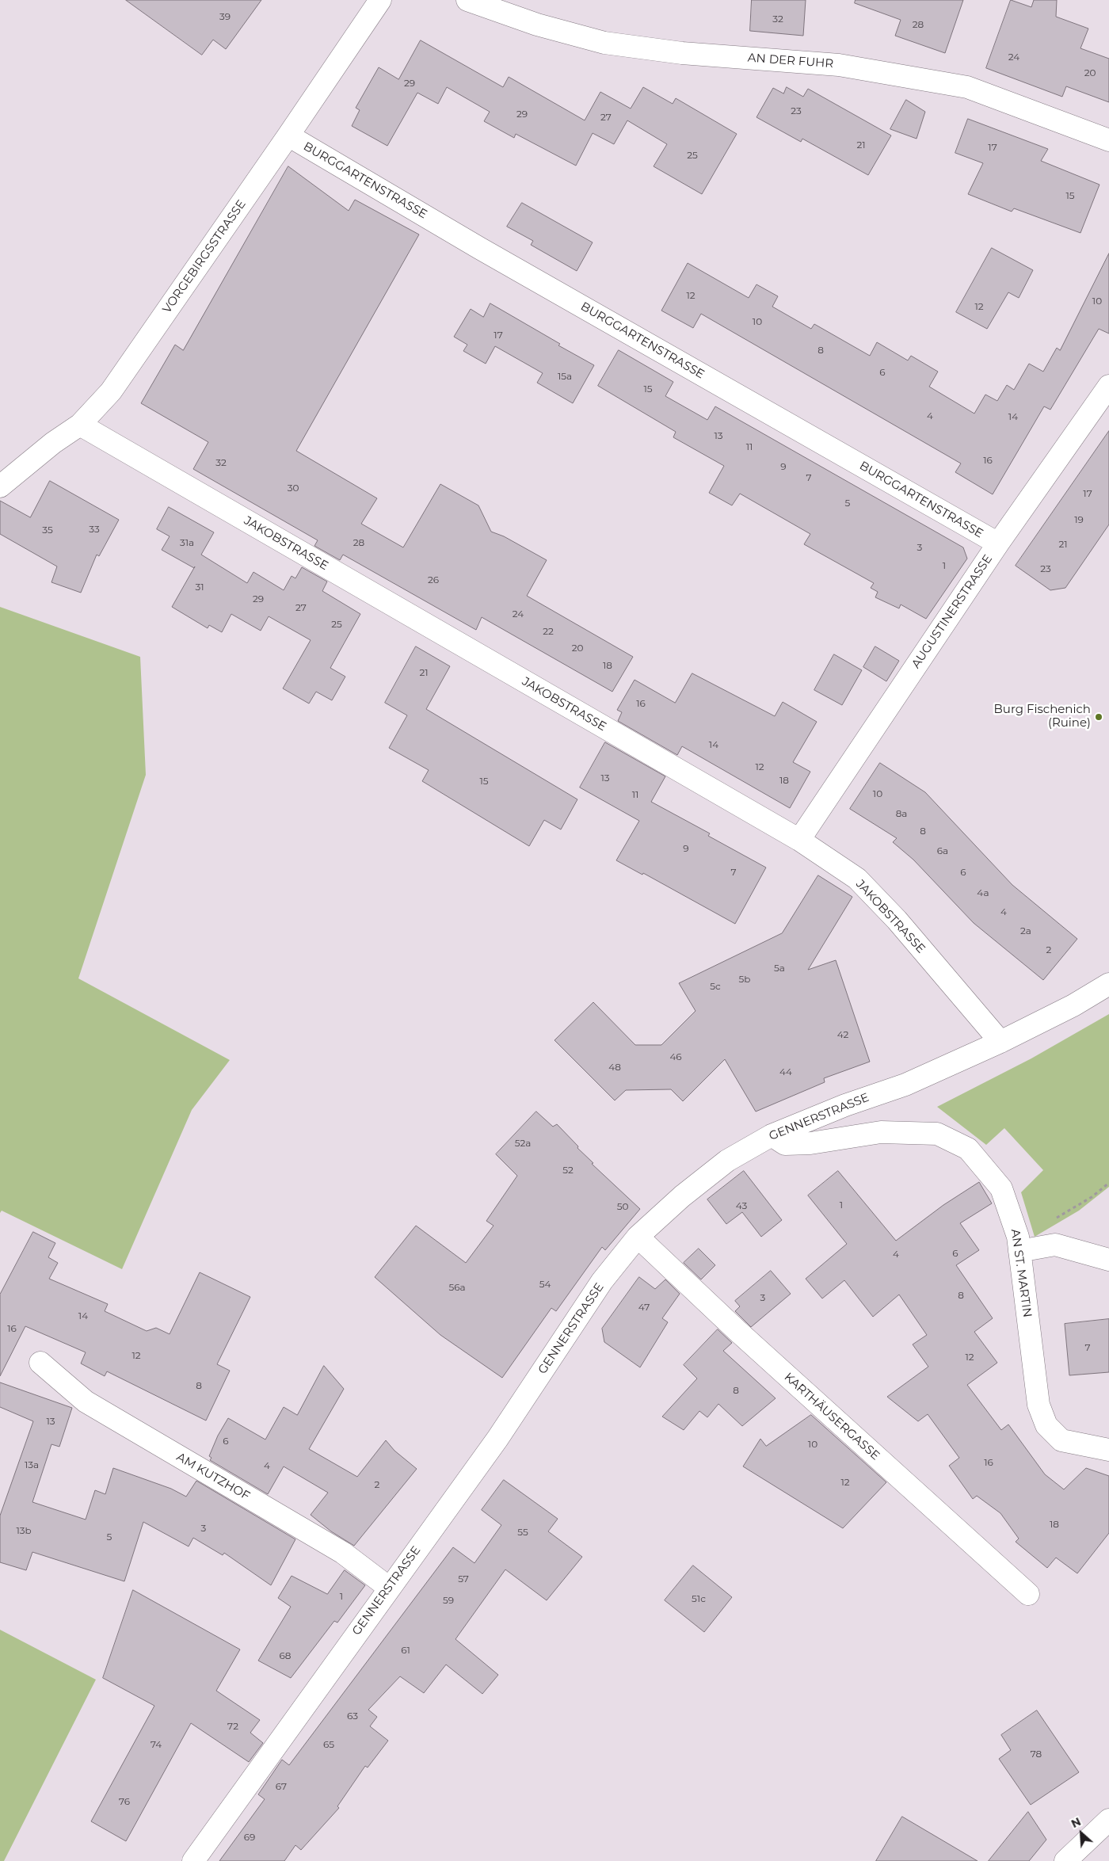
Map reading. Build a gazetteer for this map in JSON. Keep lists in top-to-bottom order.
{
  "streets": {
    "street": [
      "AN DER FUHR",
      "BURGGARTENSTRASSE",
      "VORGEBIRGSSTRASSE",
      "JAKOBSTRASSE",
      "AUGUSTINERSTRASSE",
      "GENNERSTRASSE",
      "AN ST. MARTIN",
      "KARTHÄUSERGASSE",
      "AM KUTZHOF"
    ]
  },
  "crossings": [
    ["BURGGARTENSTRASSE", "VORGEBIRGSSTRASSE"],
    ["BURGGARTENSTRASSE", "AUGUSTINERSTRASSE"],
    ["VORGEBIRGSSTRASSE", "JAKOBSTRASSE"],
    ["JAKOBSTRASSE", "AUGUSTINERSTRASSE"],
    ["JAKOBSTRASSE", "GENNERSTRASSE"],
    ["GENNERSTRASSE", "AN ST. MARTIN"],
    ["GENNERSTRASSE", "KARTHÄUSERGASSE"],
    ["GENNERSTRASSE", "AM KUTZHOF"]
  ],
  "places": ["Burg Fischenich (Ruine)"],
  "house_numbers": [
    "39",
    "32",
    "28",
    "24",
    "20",
    "29",
    "23",
    "29",
    "27",
    "21",
    "17",
    "25",
    "15",
    "12",
    "10",
    "12",
    "10",
    "17",
    "8",
    "6",
    "15a",
    "15",
    "4",
    "14",
    "13",
    "11",
    "16",
    "32",
    "9",
    "7",
    "30",
    "17",
    "5",
    "19",
    "33",
    "35",
    "31a",
    "28",
    "21",
    "3",
    "1",
    "23",
    "26",
    "31",
    "29",
    "27",
    "24",
    "25",
    "22",
    "20",
    "18",
    "21",
    "16",
    "14",
    "12",
    "13",
    "18",
    "15",
    "10",
    "11",
    "8a",
    "8",
    "9",
    "6a",
    "7",
    "6",
    "4a",
    "4",
    "2a",
    "2",
    "5a",
    "5b",
    "5c",
    "42",
    "46",
    "48",
    "44",
    "52a",
    "52",
    "1",
    "43",
    "50",
    "6",
    "4",
    "54",
    "56a",
    "8",
    "3",
    "47",
    "14",
    "16",
    "7",
    "12",
    "12",
    "8",
    "8",
    "13",
    "6",
    "10",
    "16",
    "13a",
    "4",
    "12",
    "2",
    "18",
    "3",
    "13b",
    "55",
    "5",
    "57",
    "1",
    "51c",
    "59",
    "61",
    "68",
    "63",
    "72",
    "74",
    "65",
    "78",
    "67",
    "76",
    "69"
  ],
  "north": "top left"
}
